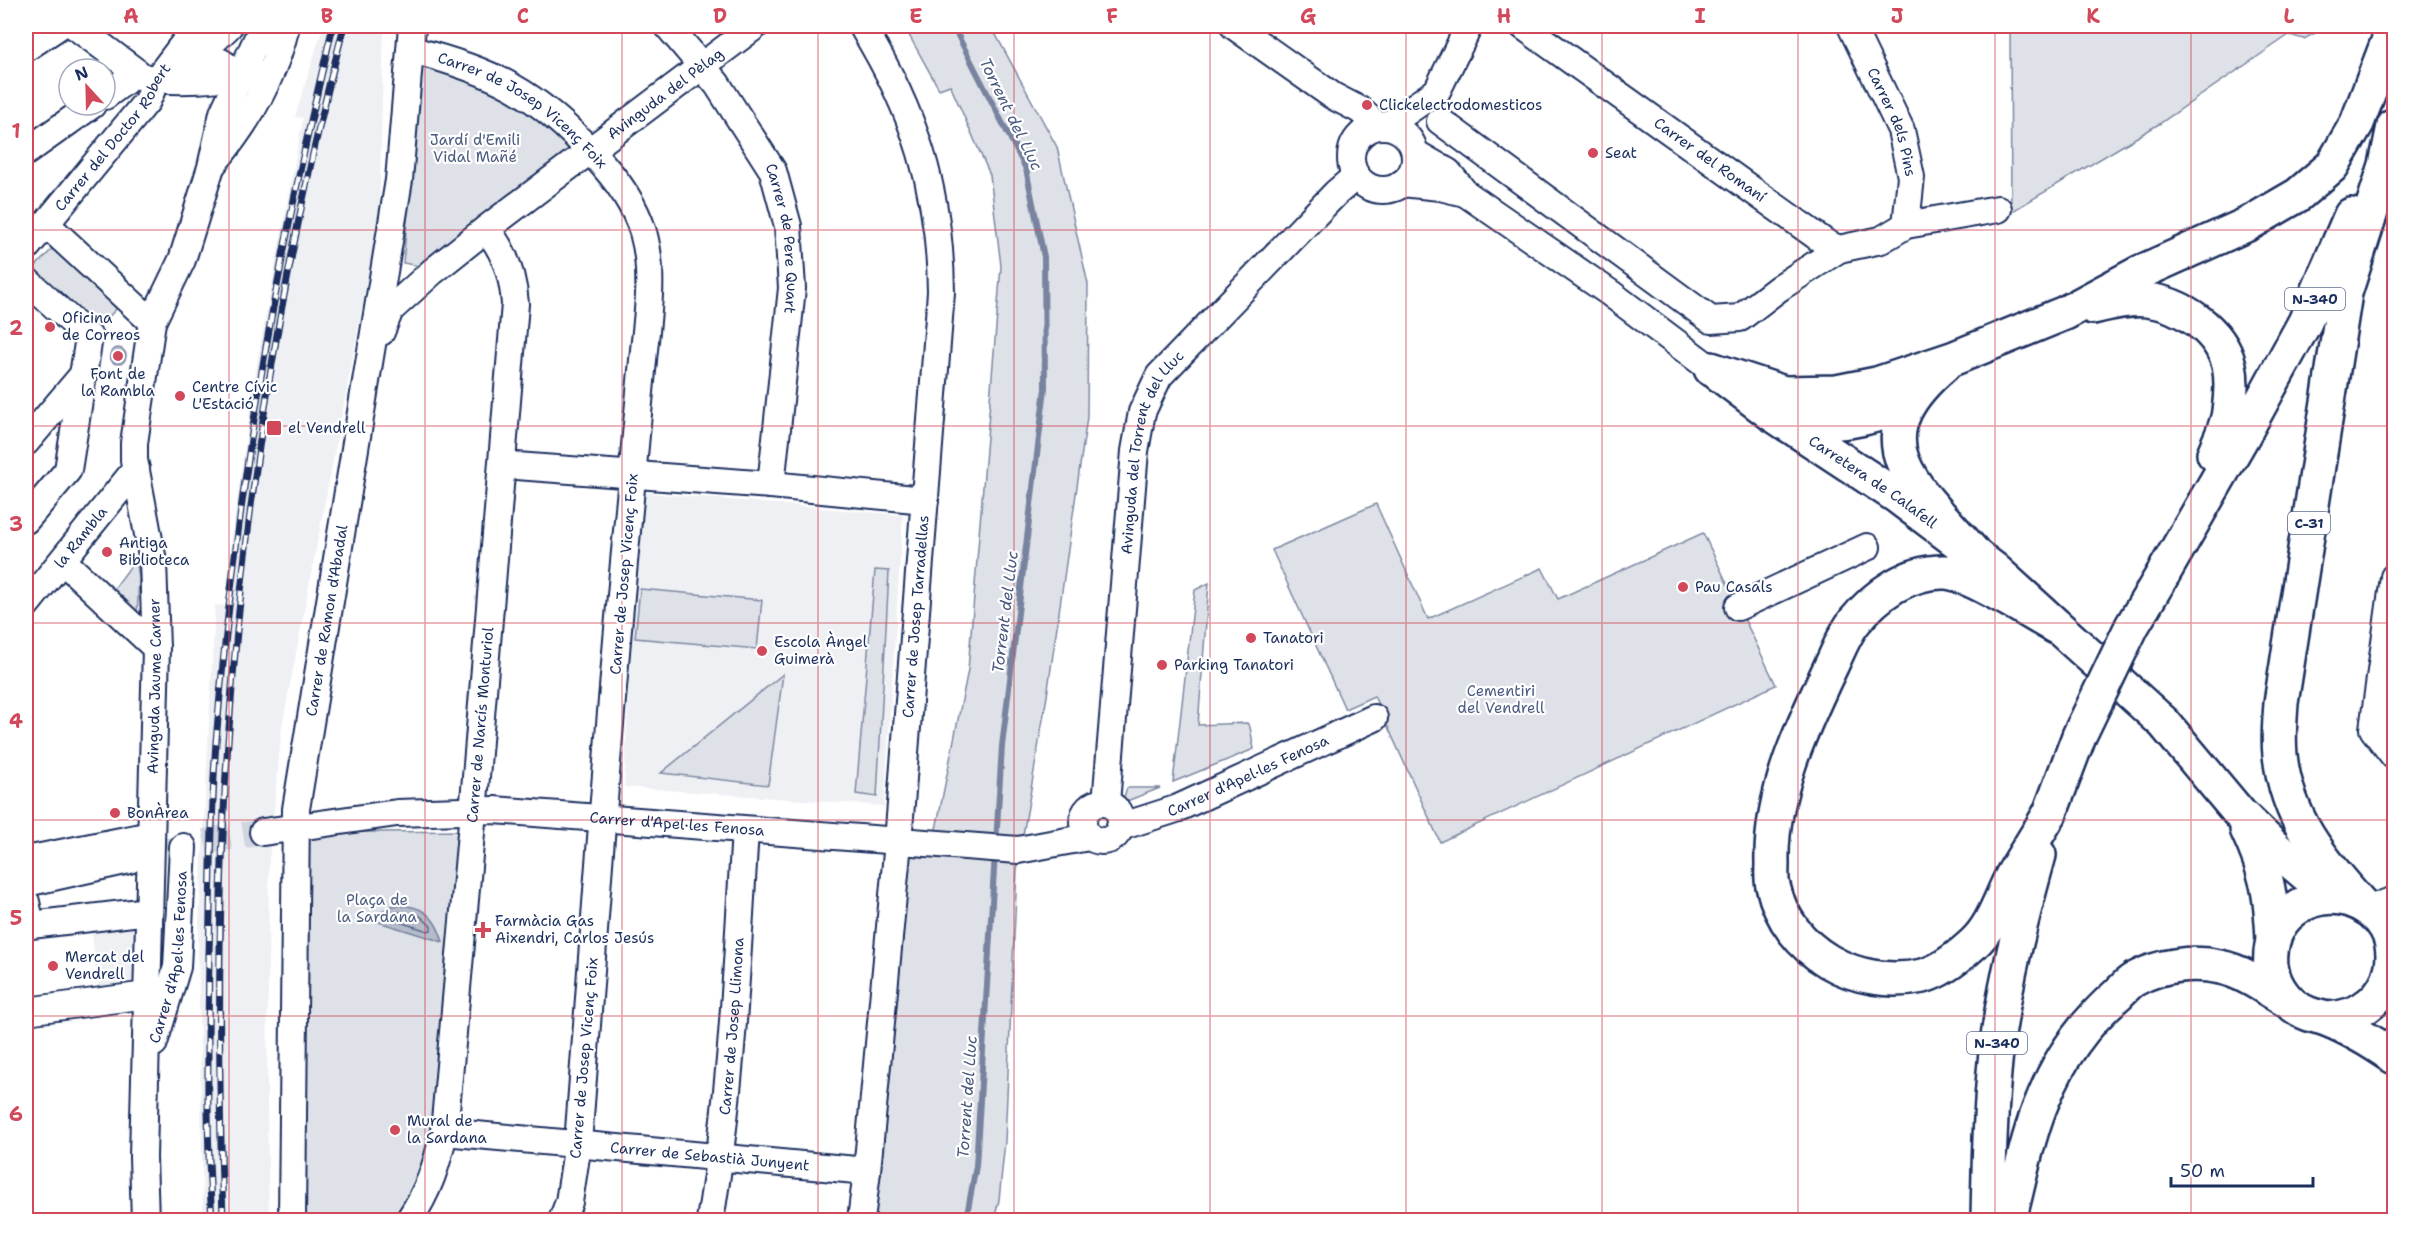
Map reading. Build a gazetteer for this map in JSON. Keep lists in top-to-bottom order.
{
  "streets": {
    "main road": ["N-340", "Carretera de Calafell", "C-31"],
    "street": [
      "Avinguda del Pèlag",
      "Carrer de Josep Vicenç Foix",
      "Carrer dels Pins",
      "Carrer del Doctor Robert",
      "Carrer del Romaní",
      "Carrer de Pere Quart",
      "Avinguda del Torrent del Lluc",
      "la Rambla",
      "Carrer de Josep Tarradellas",
      "Carrer de Ramon d'Abadal",
      "Avinguda Jaume Carner",
      "Carrer de Narcís Monturiol",
      "Carrer d'Apel·les Fenosa",
      "Carrer de Josep Llimona",
      "Carrer de Sebastià Junyent"
    ]
  },
  "crossings": [
    ["Avinguda del Pèlag", "Carrer de Josep Vicenç Foix"],
    ["Avinguda del Pèlag", "Carrer de Pere Quart"],
    ["Avinguda del Pèlag", "Carrer de Ramon d'Abadal"],
    ["Avinguda del Pèlag", "Carrer de Narcís Monturiol"],
    ["Carrer de Josep Vicenç Foix", "Carrer de Ramon d'Abadal"],
    ["Carrer de Josep Vicenç Foix", "Carrer d'Apel·les Fenosa"],
    ["Carrer de Josep Vicenç Foix", "Carrer de Sebastià Junyent"],
    ["Avinguda del Torrent del Lluc", "Carretera de Calafell"],
    ["Avinguda del Torrent del Lluc", "Carrer d'Apel·les Fenosa"],
    ["Carretera de Calafell", "C-31"],
    ["la Rambla", "Avinguda Jaume Carner"],
    ["Carrer de Josep Tarradellas", "Carrer d'Apel·les Fenosa"],
    ["Carrer de Josep Tarradellas", "Carrer de Sebastià Junyent"],
    ["Carrer de Ramon d'Abadal", "Carrer d'Apel·les Fenosa"],
    ["Avinguda Jaume Carner", "Carrer d'Apel·les Fenosa"],
    ["Carrer de Narcís Monturiol", "Carrer d'Apel·les Fenosa"],
    ["Carrer de Narcís Monturiol", "Carrer de Sebastià Junyent"],
    ["Carrer d'Apel·les Fenosa", "Carrer de Josep Llimona"],
    ["Carrer de Josep Llimona", "Carrer de Sebastià Junyent"]
  ],
  "water": ["Torrent del Lluc"],
  "parks": ["Jardí d'Emili Vidal Mañé", "Cementiri del Vendrell", "Plaça de la Sardana"],
  "places": {
    "other": [
      "Clickelectrodomesticos",
      "Seat",
      "Oficina de Correos",
      "Font de la Rambla",
      "Centre Cívic L'Estació",
      "Antiga Biblioteca",
      "Pau Casals",
      "Tanatori",
      "Escola Àngel Guimerà",
      "Parking Tanatori",
      "BonÀrea",
      "Mercat del Vendrell",
      "Mural de la Sardana"
    ],
    "transit": ["el Vendrell"],
    "health": ["Farmàcia Gas Aixendri, Carlos Jesús"]
  },
  "scale_bar": "50 m",
  "north": "top",
  "grid": {
    "columns": [
      "A",
      "B",
      "C",
      "D",
      "E",
      "F",
      "G",
      "H",
      "I",
      "J",
      "K",
      "L"
    ],
    "rows": [
      "1",
      "2",
      "3",
      "4",
      "5",
      "6"
    ]
  }
}
